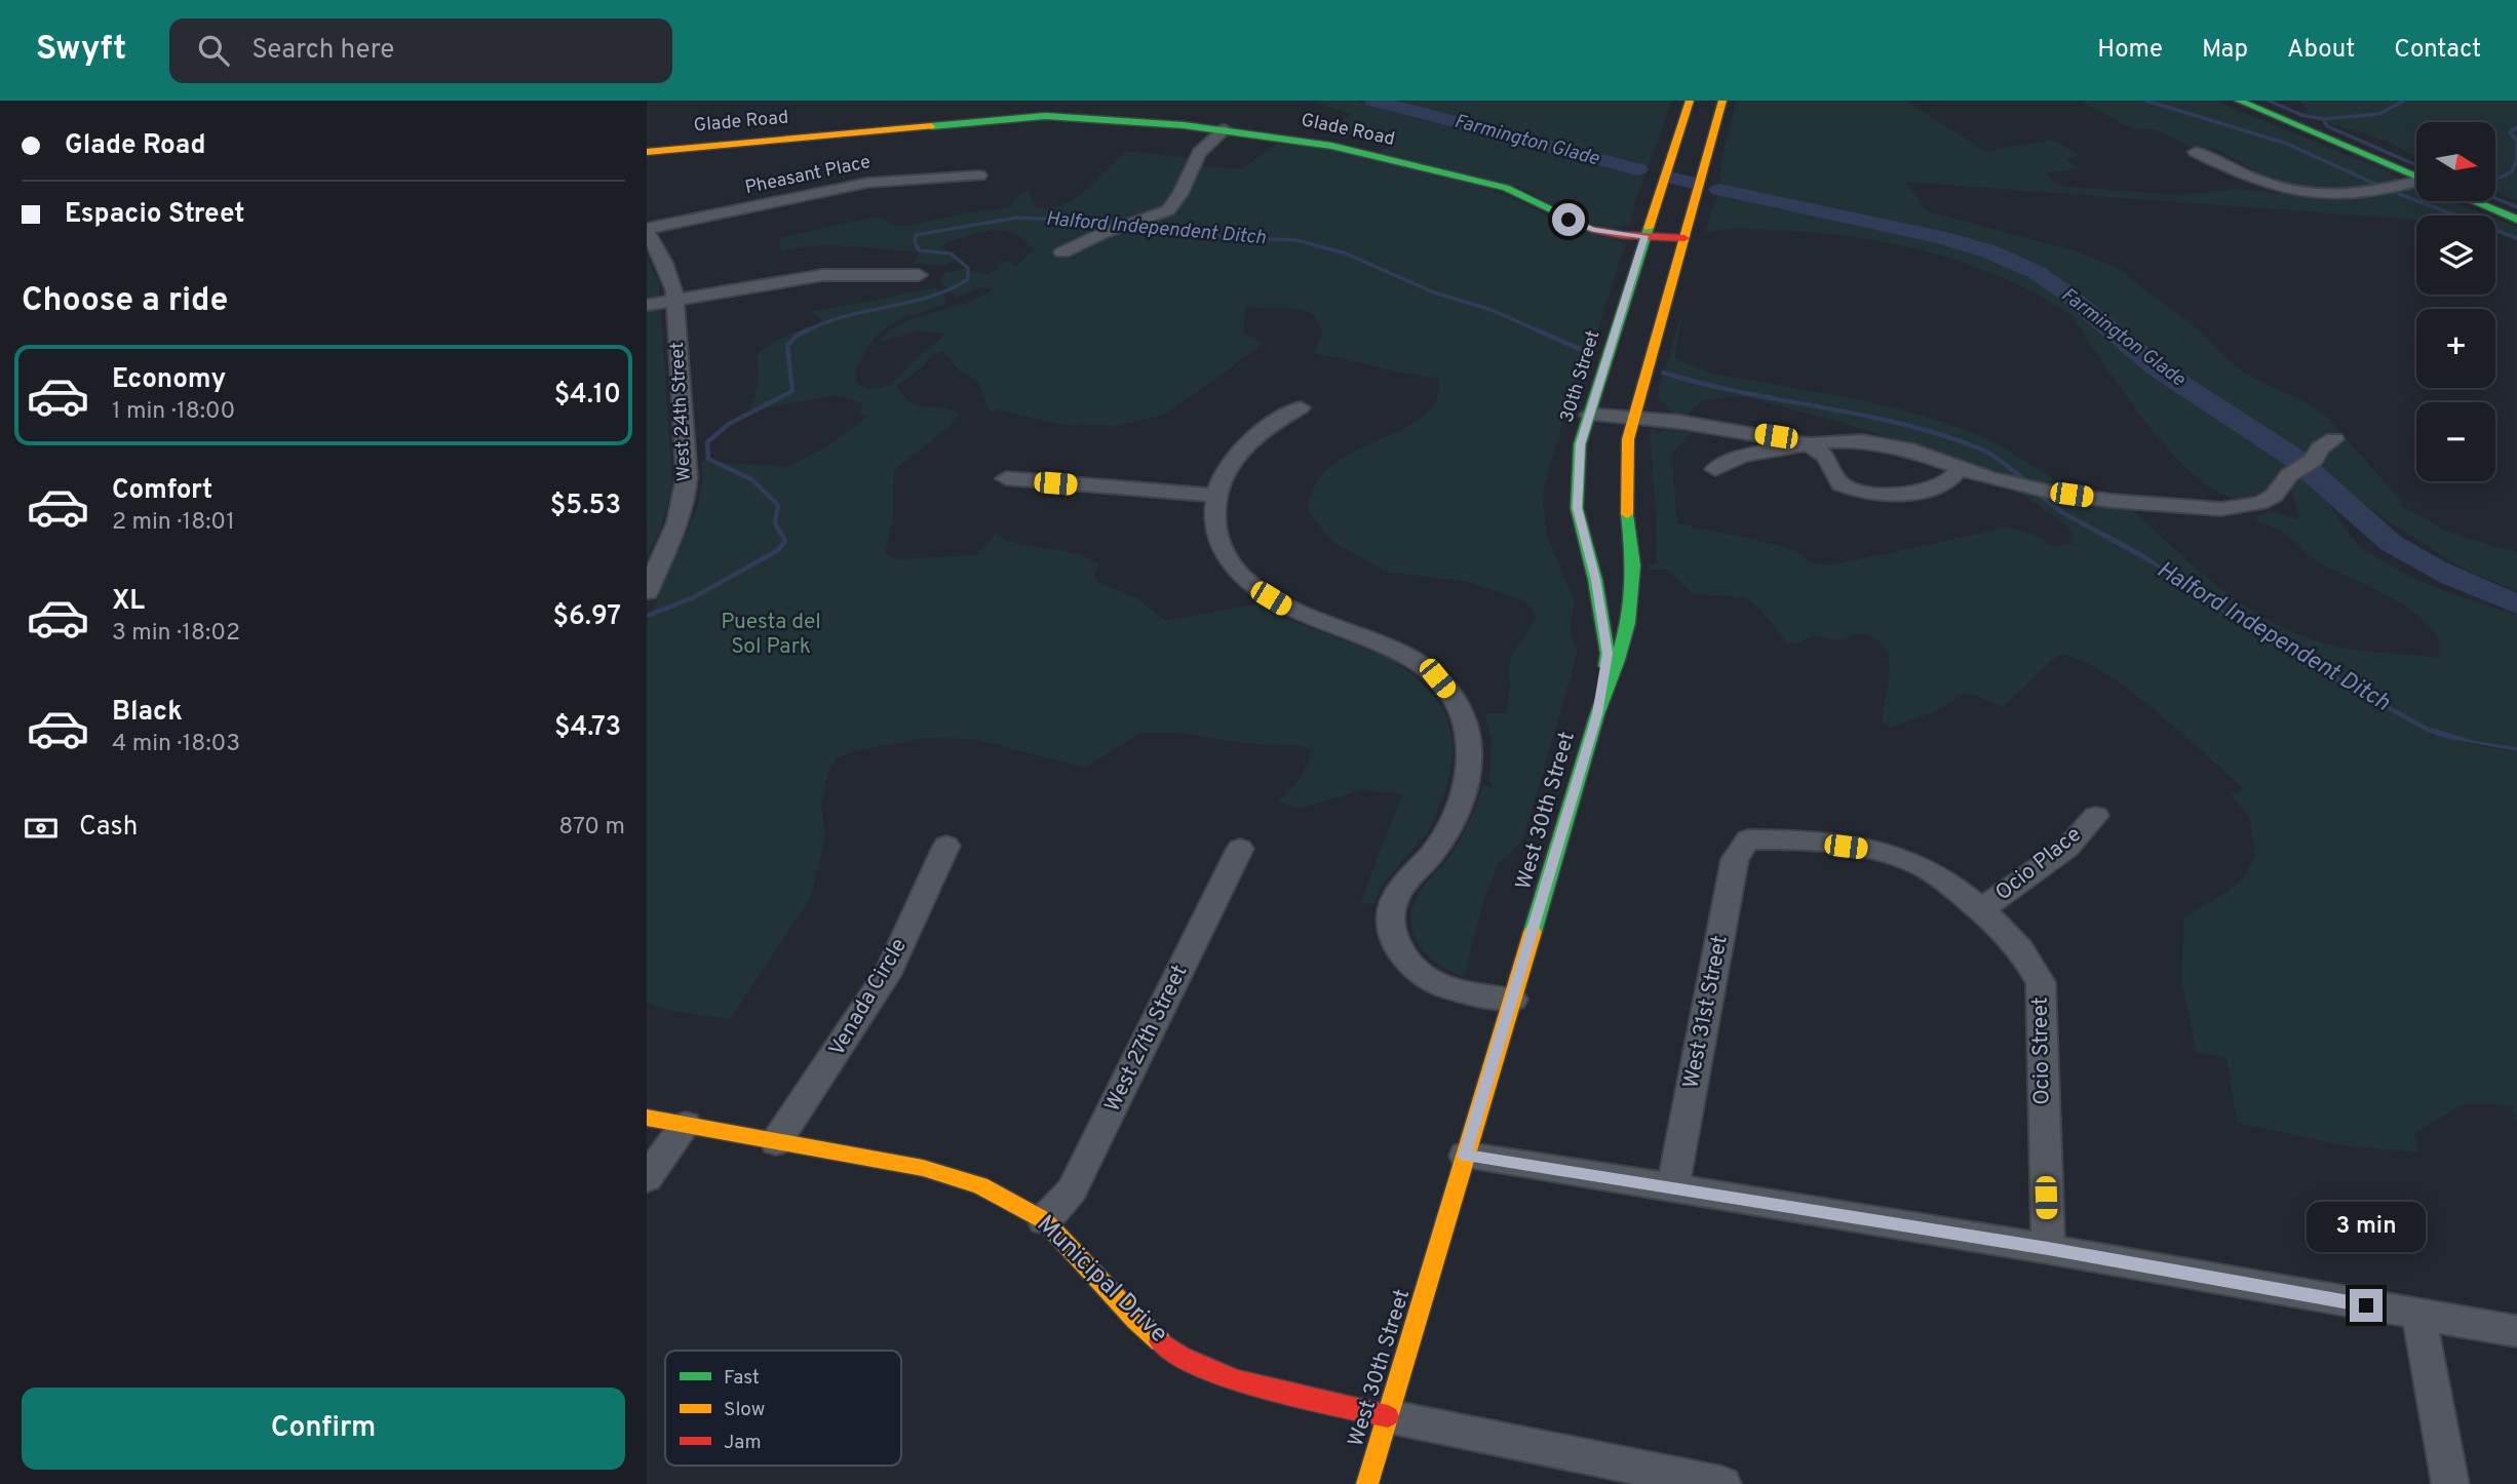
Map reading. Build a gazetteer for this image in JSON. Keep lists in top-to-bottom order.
{
  "streets": {
    "main road": [
      "Glade Road",
      "30th Street",
      "West 30th Street",
      "Municipal Drive"
    ],
    "street": [
      "Pheasant Place",
      "West 24th Street",
      "Ocio Place",
      "Venada Circle",
      "West 31st Street",
      "West 27th Street",
      "Ocio Street"
    ]
  },
  "crossings": [
    ["Glade Road", "30th Street"],
    ["Glade Road", "West 30th Street"],
    ["Pheasant Place", "West 24th Street"],
    ["30th Street", "West 30th Street"],
    ["West 30th Street", "Municipal Drive"],
    ["Ocio Place", "Ocio Street"],
    ["Venada Circle", "Municipal Drive"],
    ["West 31st Street", "Ocio Street"],
    ["West 27th Street", "Municipal Drive"]
  ],
  "water": ["Farmington Glade", "Halford Independent Ditch"],
  "parks": ["Puesta del Sol Park"],
  "legend": ["Fast", "Slow", "Jam"],
  "north": "right",
  "page": {
    "header": "Swyft",
    "search": "Search here",
    "nav": [
      "Home",
      "Map",
      "About",
      "Contact"
    ],
    "banner": ["Glade Road", "Espacio Street"],
    "map_buttons": ["+", "−"],
    "heading": "Choose a ride",
    "list": [
      {
        "name": "Economy",
        "note": "1 min · 18:00",
        "value": "$4.10"
      },
      {
        "name": "Comfort",
        "note": "2 min · 18:01",
        "value": "$5.53"
      },
      {
        "name": "XL",
        "note": "3 min · 18:02",
        "value": "$6.97"
      },
      {
        "name": "Black",
        "note": "4 min · 18:03",
        "value": "$4.73"
      }
    ],
    "pay": ["Cash", "870 m"],
    "bubble": "3 min",
    "buttons": "Confirm"
  }
}
